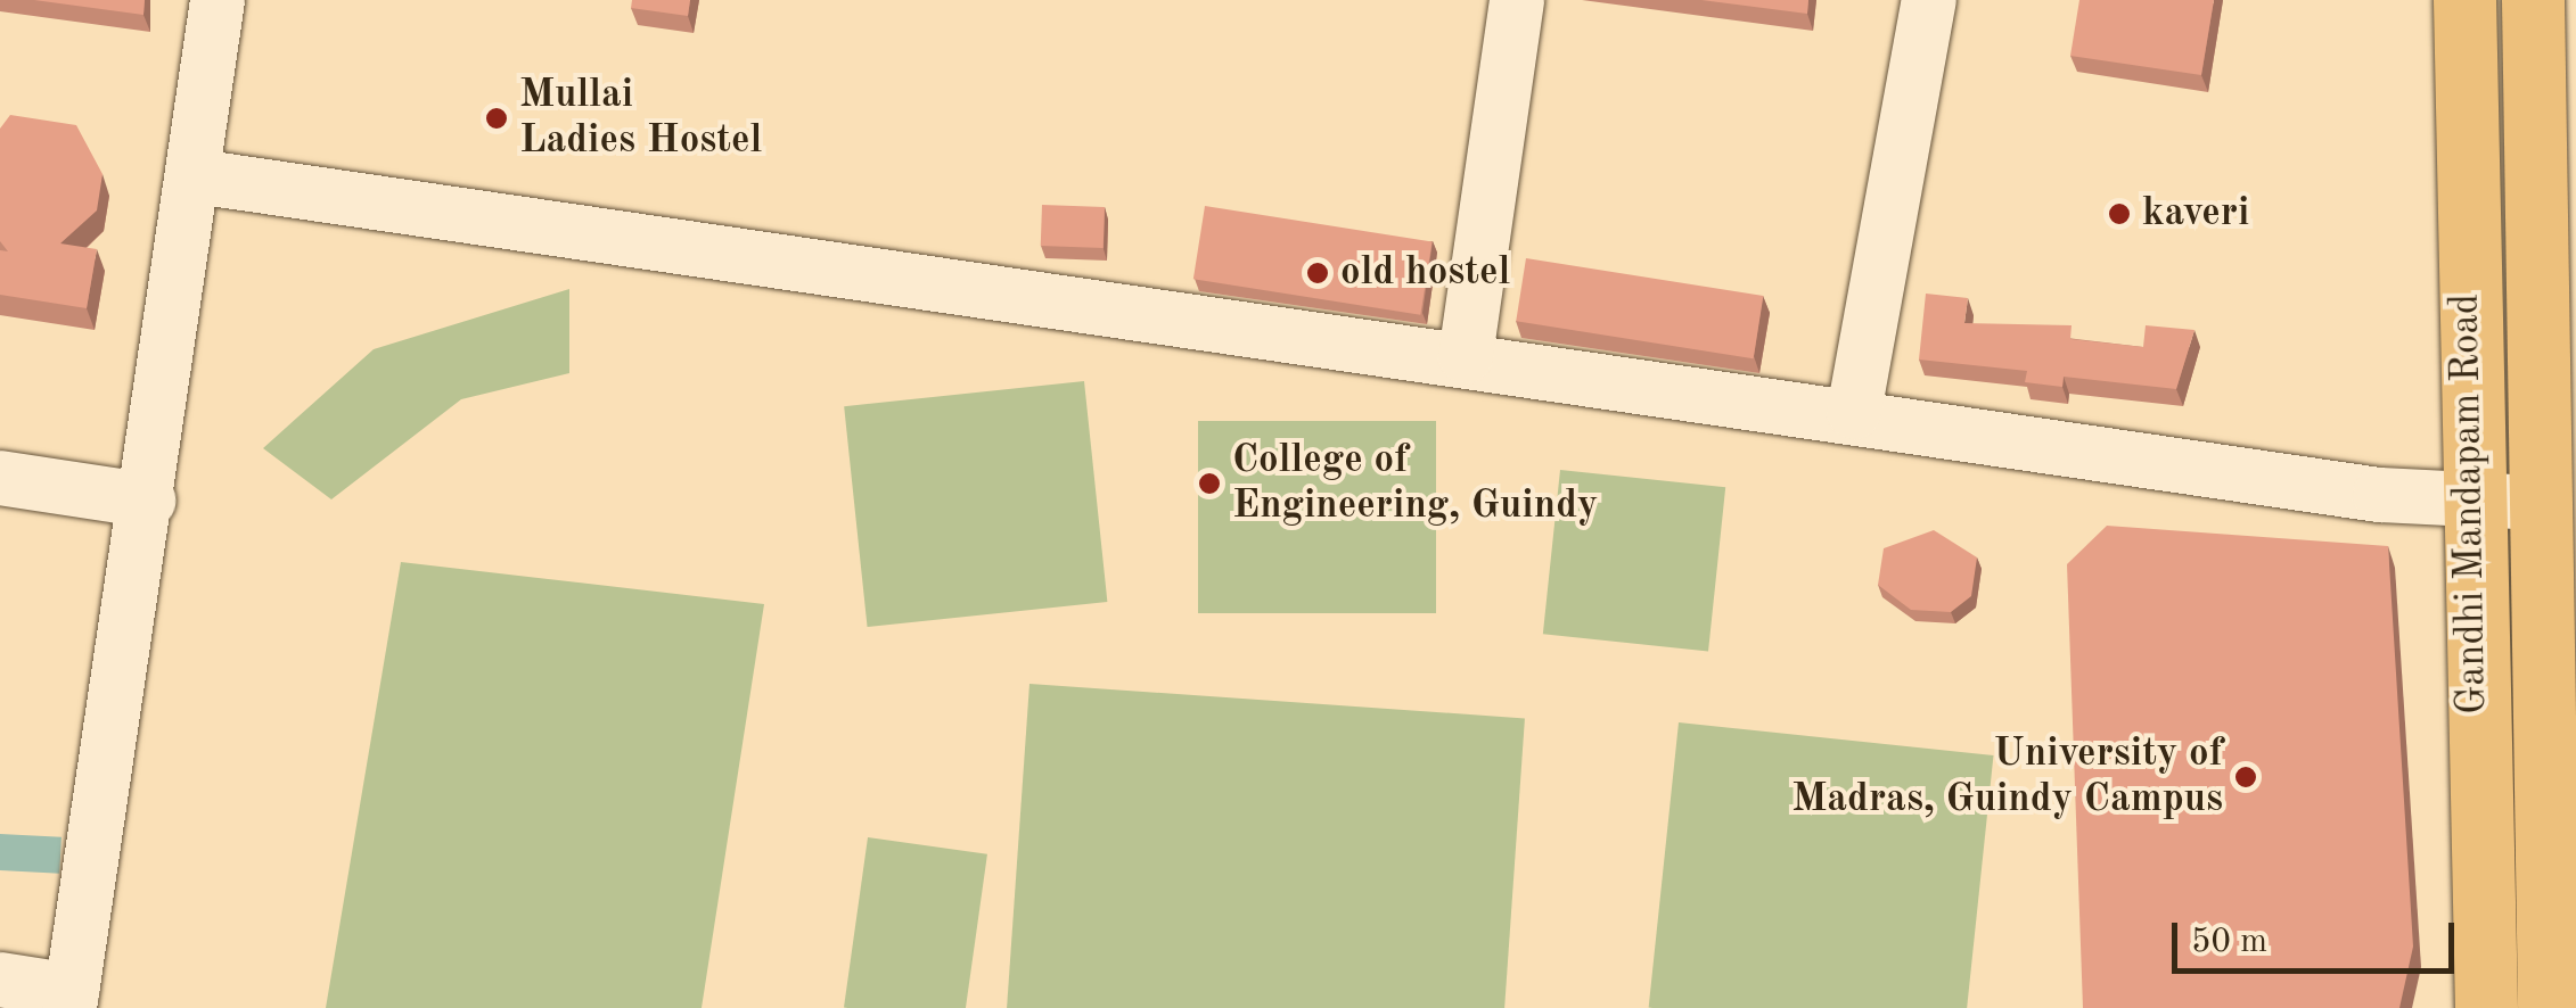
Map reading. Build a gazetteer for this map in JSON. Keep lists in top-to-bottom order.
{
  "streets": {
    "main road": ["Gandhi Mandapam Road"]
  },
  "places": [
    "Mullai Ladies Hostel",
    "kaveri",
    "old hostel",
    "College of Engineering, Guindy",
    "University of Madras, Guindy Campus"
  ],
  "scale_bar": "50 m"
}
